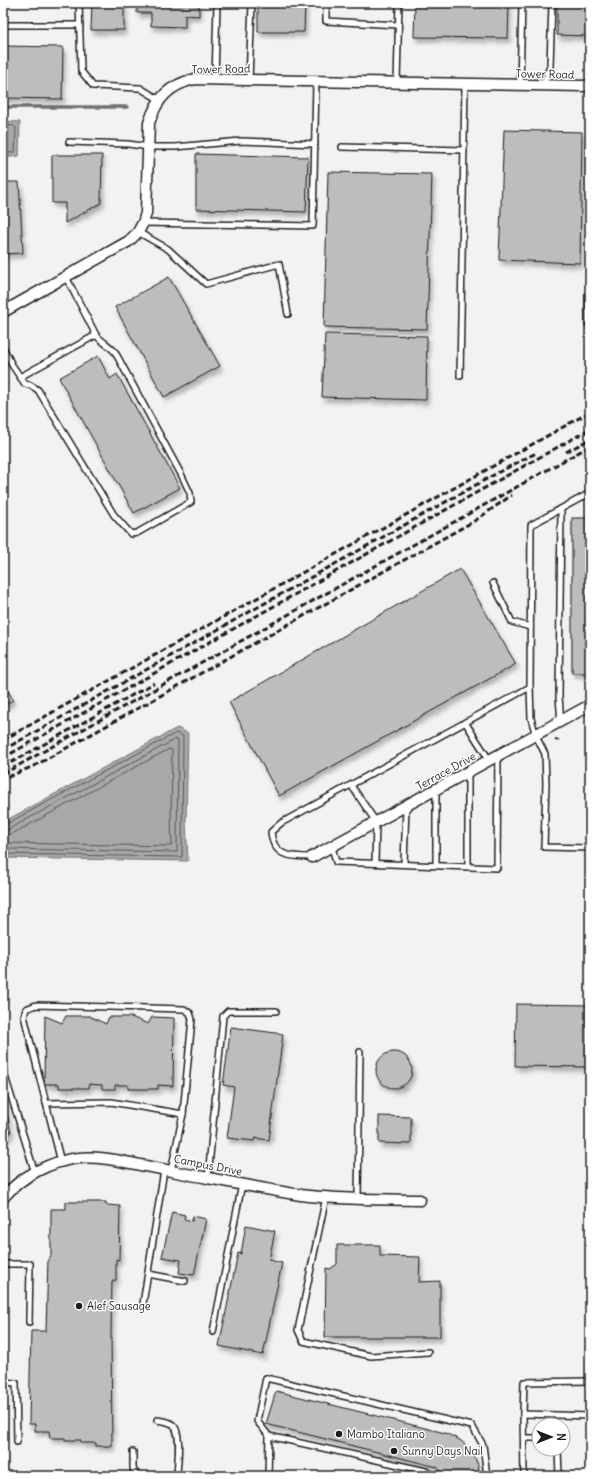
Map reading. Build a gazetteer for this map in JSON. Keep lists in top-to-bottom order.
{
  "streets": {
    "street": ["Tower Road", "Terrace Drive", "Campus Drive"]
  },
  "places": ["Alef Sausage", "Mambo Italiano", "Sunny Days Nail"],
  "north": "right"
}
